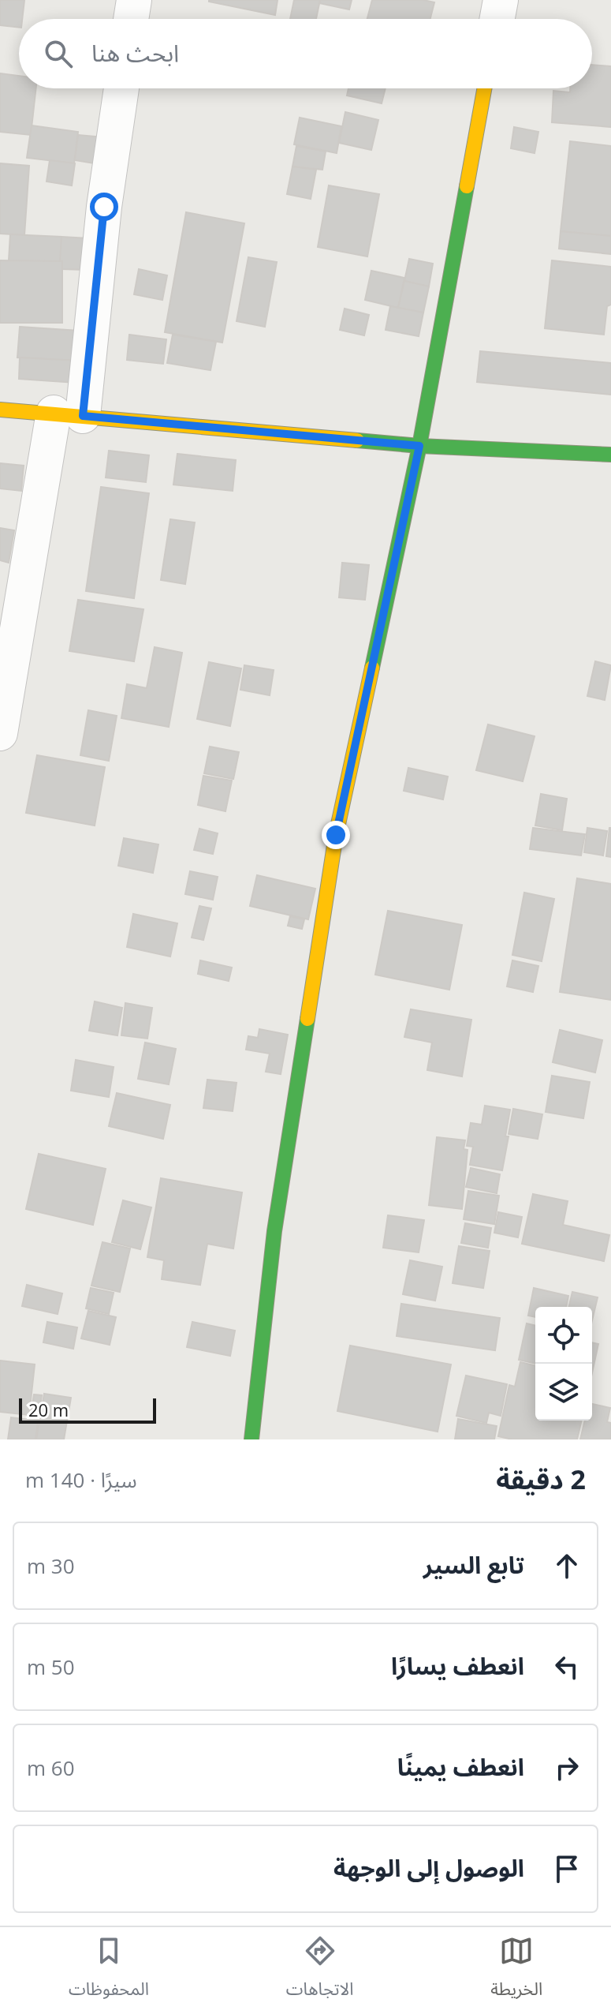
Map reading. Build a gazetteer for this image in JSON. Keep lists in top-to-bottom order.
{
  "scale_bar": "20 m",
  "page": {
    "search": "ابحث هنا",
    "scale": "20 m",
    "heading": ["2 دقيقة", "سيرًا · 140 m"],
    "list": [
      ["تابع السير", "30 m"],
      ["انعطف يسارًا", "50 m"],
      ["انعطف يمينًا", "60 m"],
      "الوصول إلى الوجهة"
    ],
    "nav": ["الخريطة", "الاتجاهات", "المحفوظات"]
  }
}
